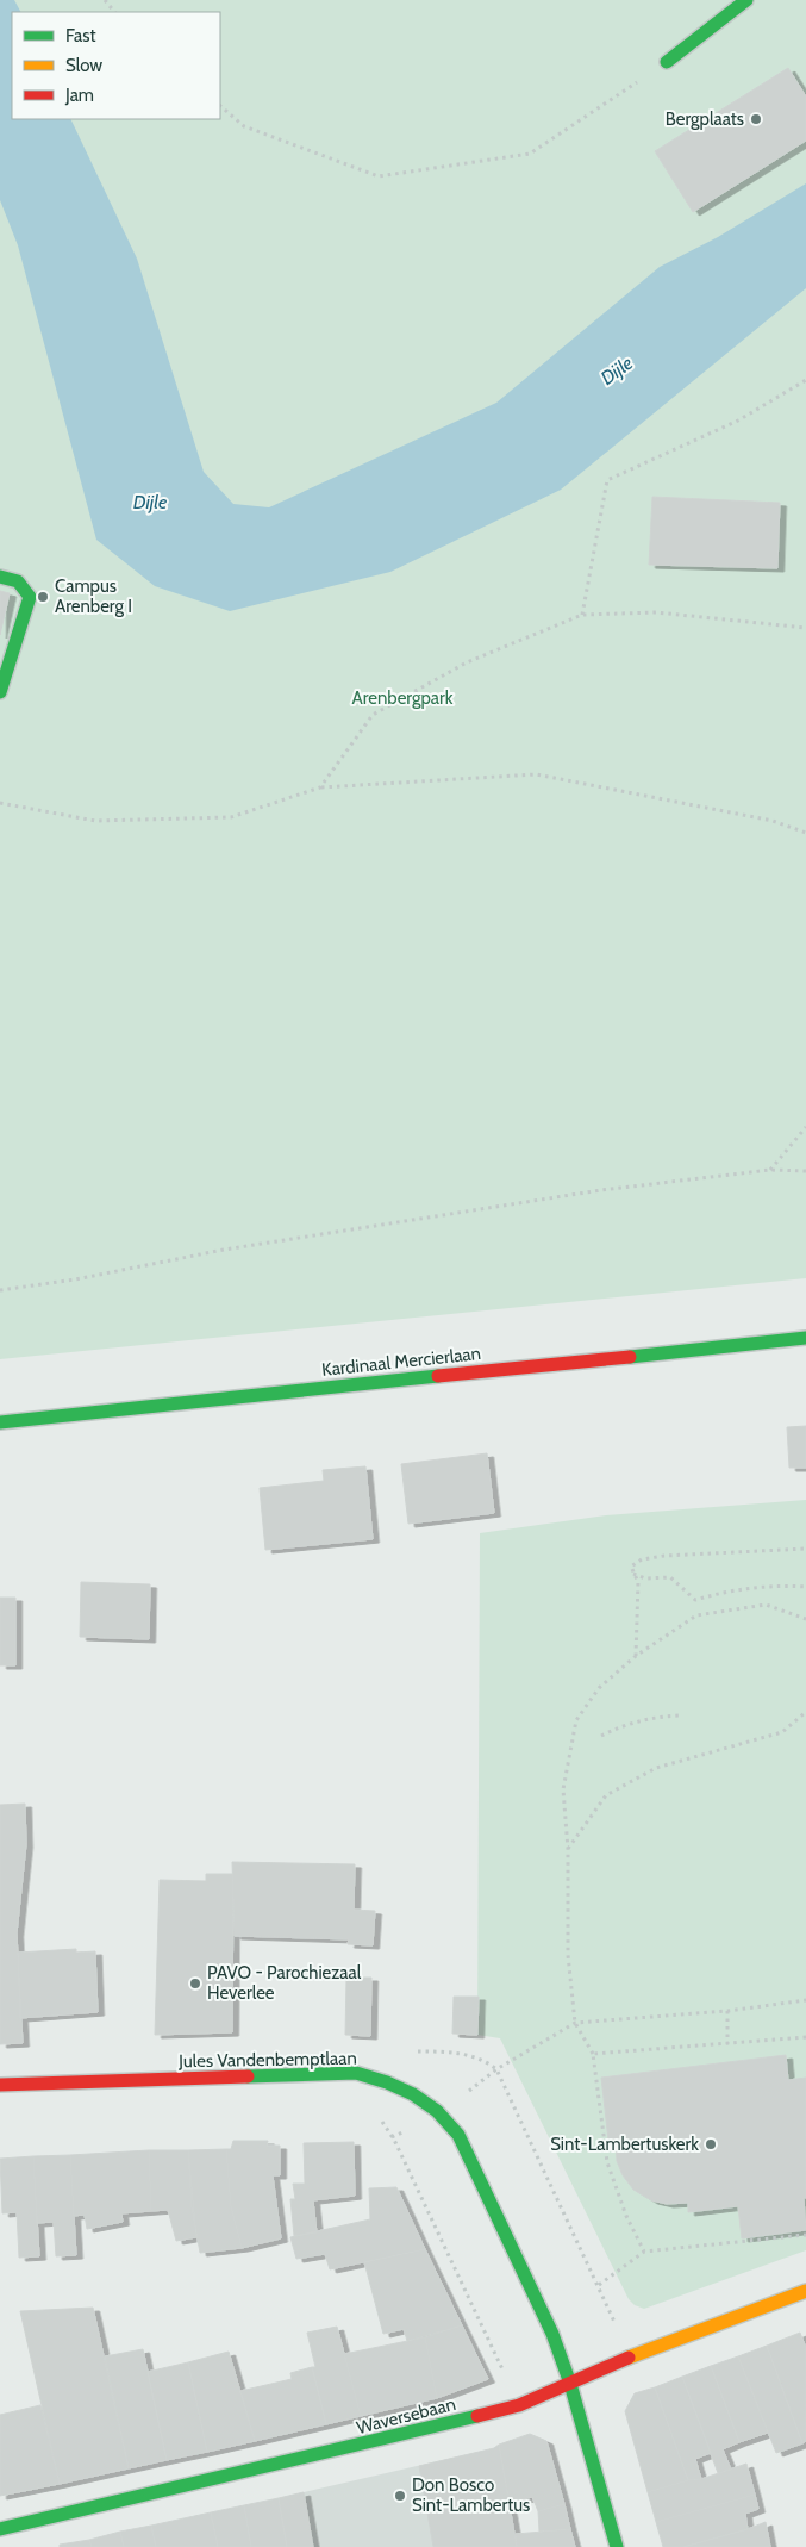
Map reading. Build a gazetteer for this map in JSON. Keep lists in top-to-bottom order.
{
  "streets": {
    "street": ["Kardinaal Mercierlaan", "Jules Vandenbemptlaan", "Waversebaan"]
  },
  "crossings": [
    ["Jules Vandenbemptlaan", "Waversebaan"]
  ],
  "water": ["Dijle"],
  "parks": ["Arenbergpark"],
  "places": [
    "Bergplaats",
    "Campus Arenberg I",
    "PAVO - Parochiezaal Heverlee",
    "Sint-Lambertuskerk",
    "Don Bosco Sint-Lambertus"
  ],
  "legend": ["Fast", "Slow", "Jam"]
}
